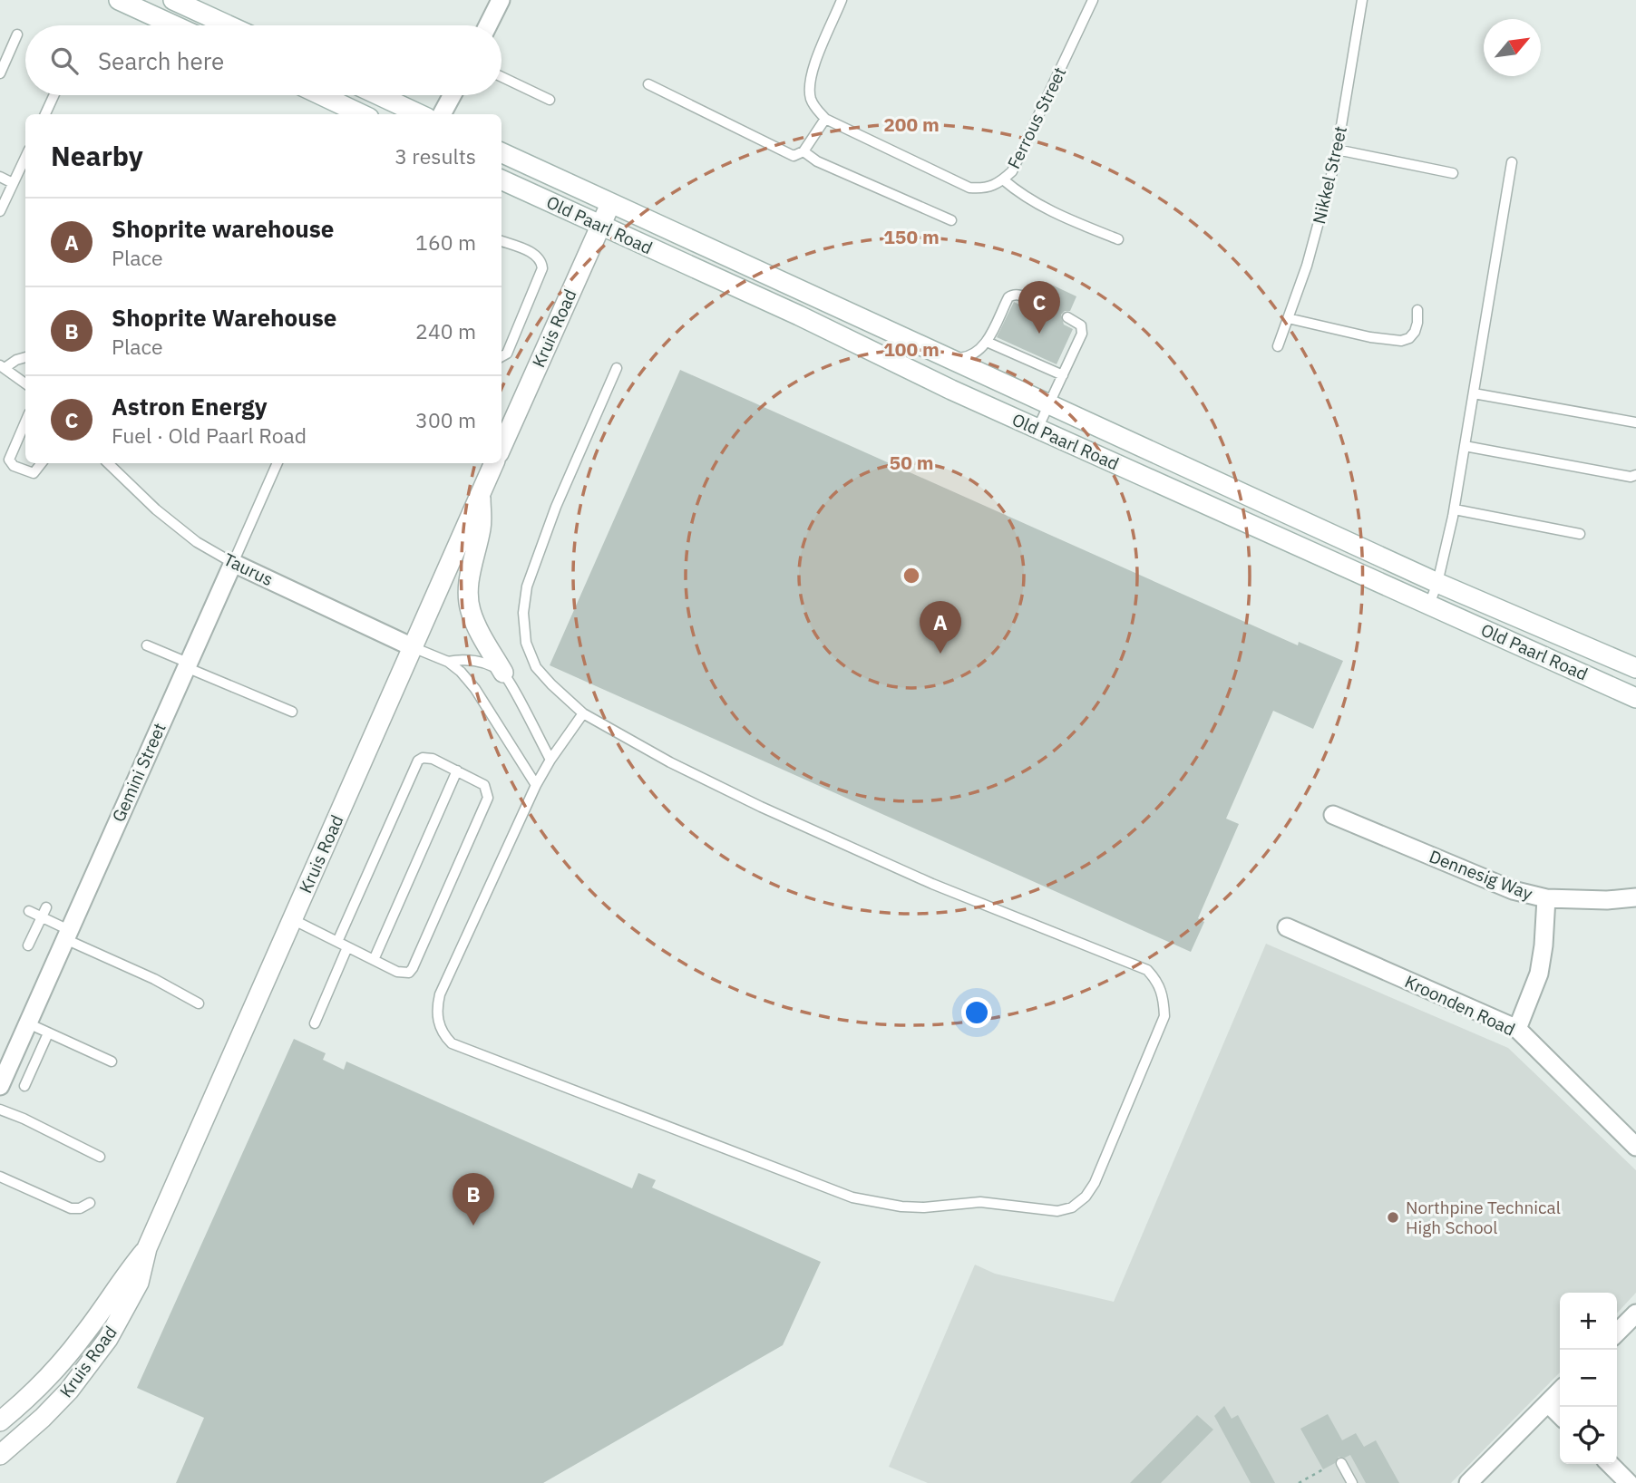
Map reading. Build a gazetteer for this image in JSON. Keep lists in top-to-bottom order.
{
  "streets": {
    "main road": ["Old Paarl Road", "Kruis Road"],
    "street": [
      "Taurus",
      "Gemini Street",
      "Dennesig Way",
      "Kroonden Road"
    ],
    "lane": ["Ferrous Street", "Nikkel Street"]
  },
  "crossings": [
    ["Old Paarl Road", "Kruis Road"],
    ["Kruis Road", "Taurus"],
    ["Taurus", "Gemini Street"]
  ],
  "places": ["Northpine Technical High School"],
  "north": "top right",
  "page": {
    "search": "Search here",
    "heading": ["Nearby", "3 results"],
    "list": [
      {
        "mark": "A",
        "name": "Shoprite warehouse",
        "note": "Place",
        "value": "160 m"
      },
      {
        "mark": "B",
        "name": "Shoprite Warehouse",
        "note": "Place",
        "value": "240 m"
      },
      {
        "mark": "C",
        "name": "Astron Energy",
        "note": "Fuel · Old Paarl Road",
        "value": "300 m"
      }
    ],
    "pins": ["C", "A", "B"],
    "map_buttons": ["+", "−"]
  },
  "rings": [
    "200 m",
    "150 m",
    "100 m",
    "50 m"
  ]
}
